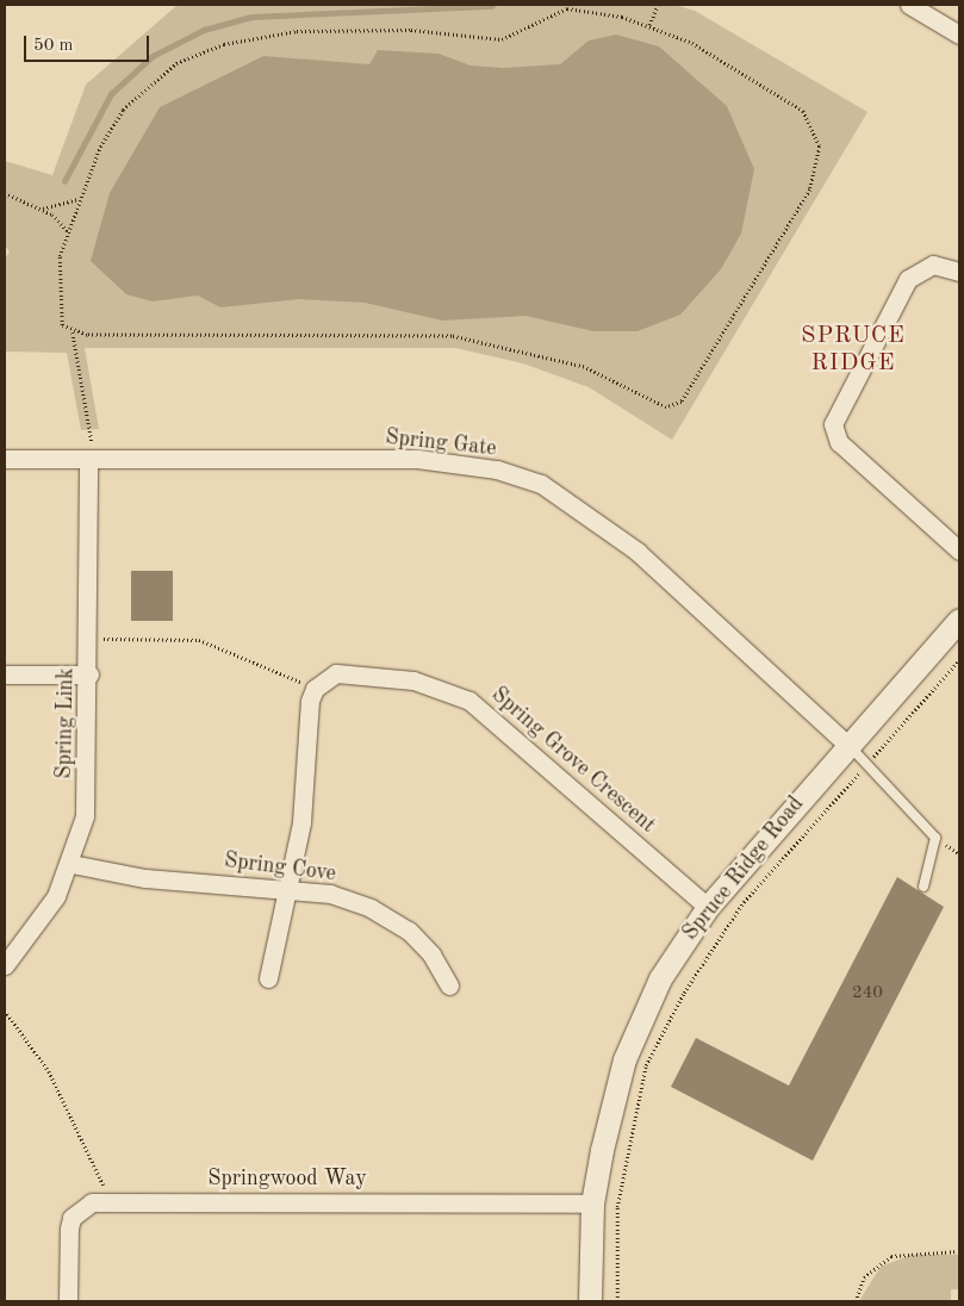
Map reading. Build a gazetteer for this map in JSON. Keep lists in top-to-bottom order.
{
  "streets": {
    "street": [
      "Spring Gate",
      "Spring Link",
      "Spring Grove Crescent",
      "Spring Cove",
      "Spruce Ridge Road",
      "Springwood Way"
    ]
  },
  "crossings": [
    ["Spring Gate", "Spring Link"],
    ["Spring Gate", "Spruce Ridge Road"],
    ["Spring Link", "Spring Cove"],
    ["Spring Grove Crescent", "Spruce Ridge Road"],
    ["Spruce Ridge Road", "Springwood Way"]
  ],
  "districts": ["SPRUCE RIDGE"],
  "house_numbers": ["240"],
  "scale_bar": "50 m"
}
